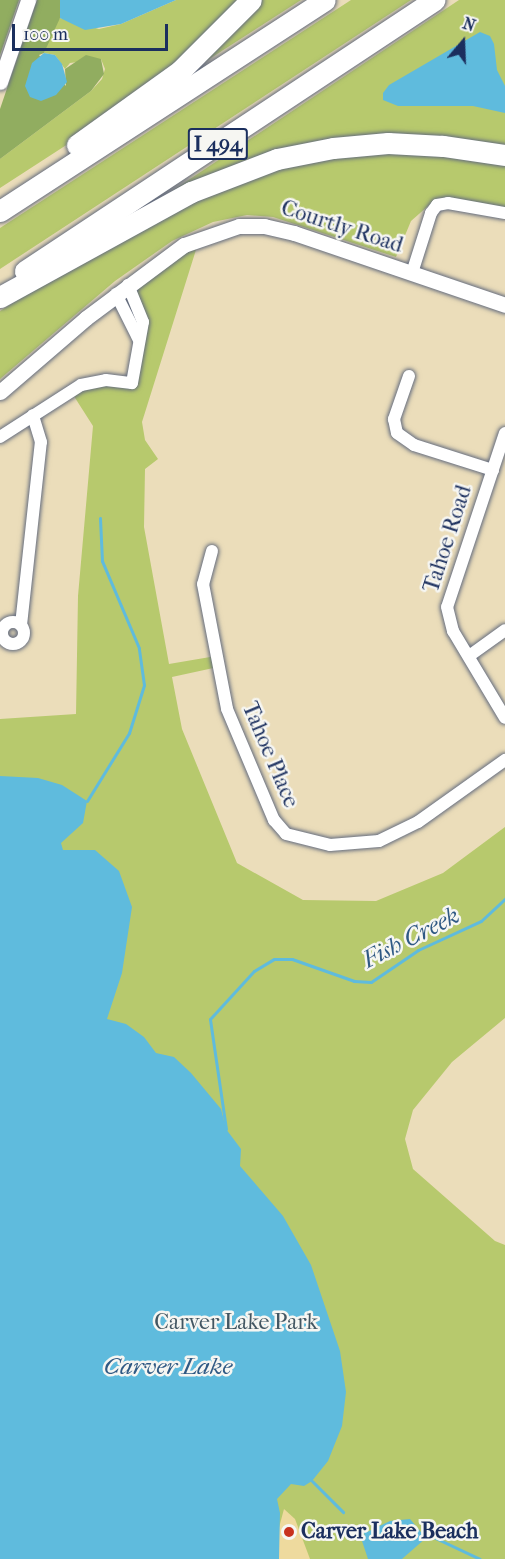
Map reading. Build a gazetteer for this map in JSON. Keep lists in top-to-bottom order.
{
  "streets": {
    "highway": ["I 494"],
    "street": ["Courtly Road", "Tahoe Road", "Tahoe Place"]
  },
  "water": ["Fish Creek", "Carver Lake"],
  "parks": ["Carver Lake Park"],
  "places": ["Carver Lake Beach"],
  "scale_bar": "100 m",
  "north": "top"
}
